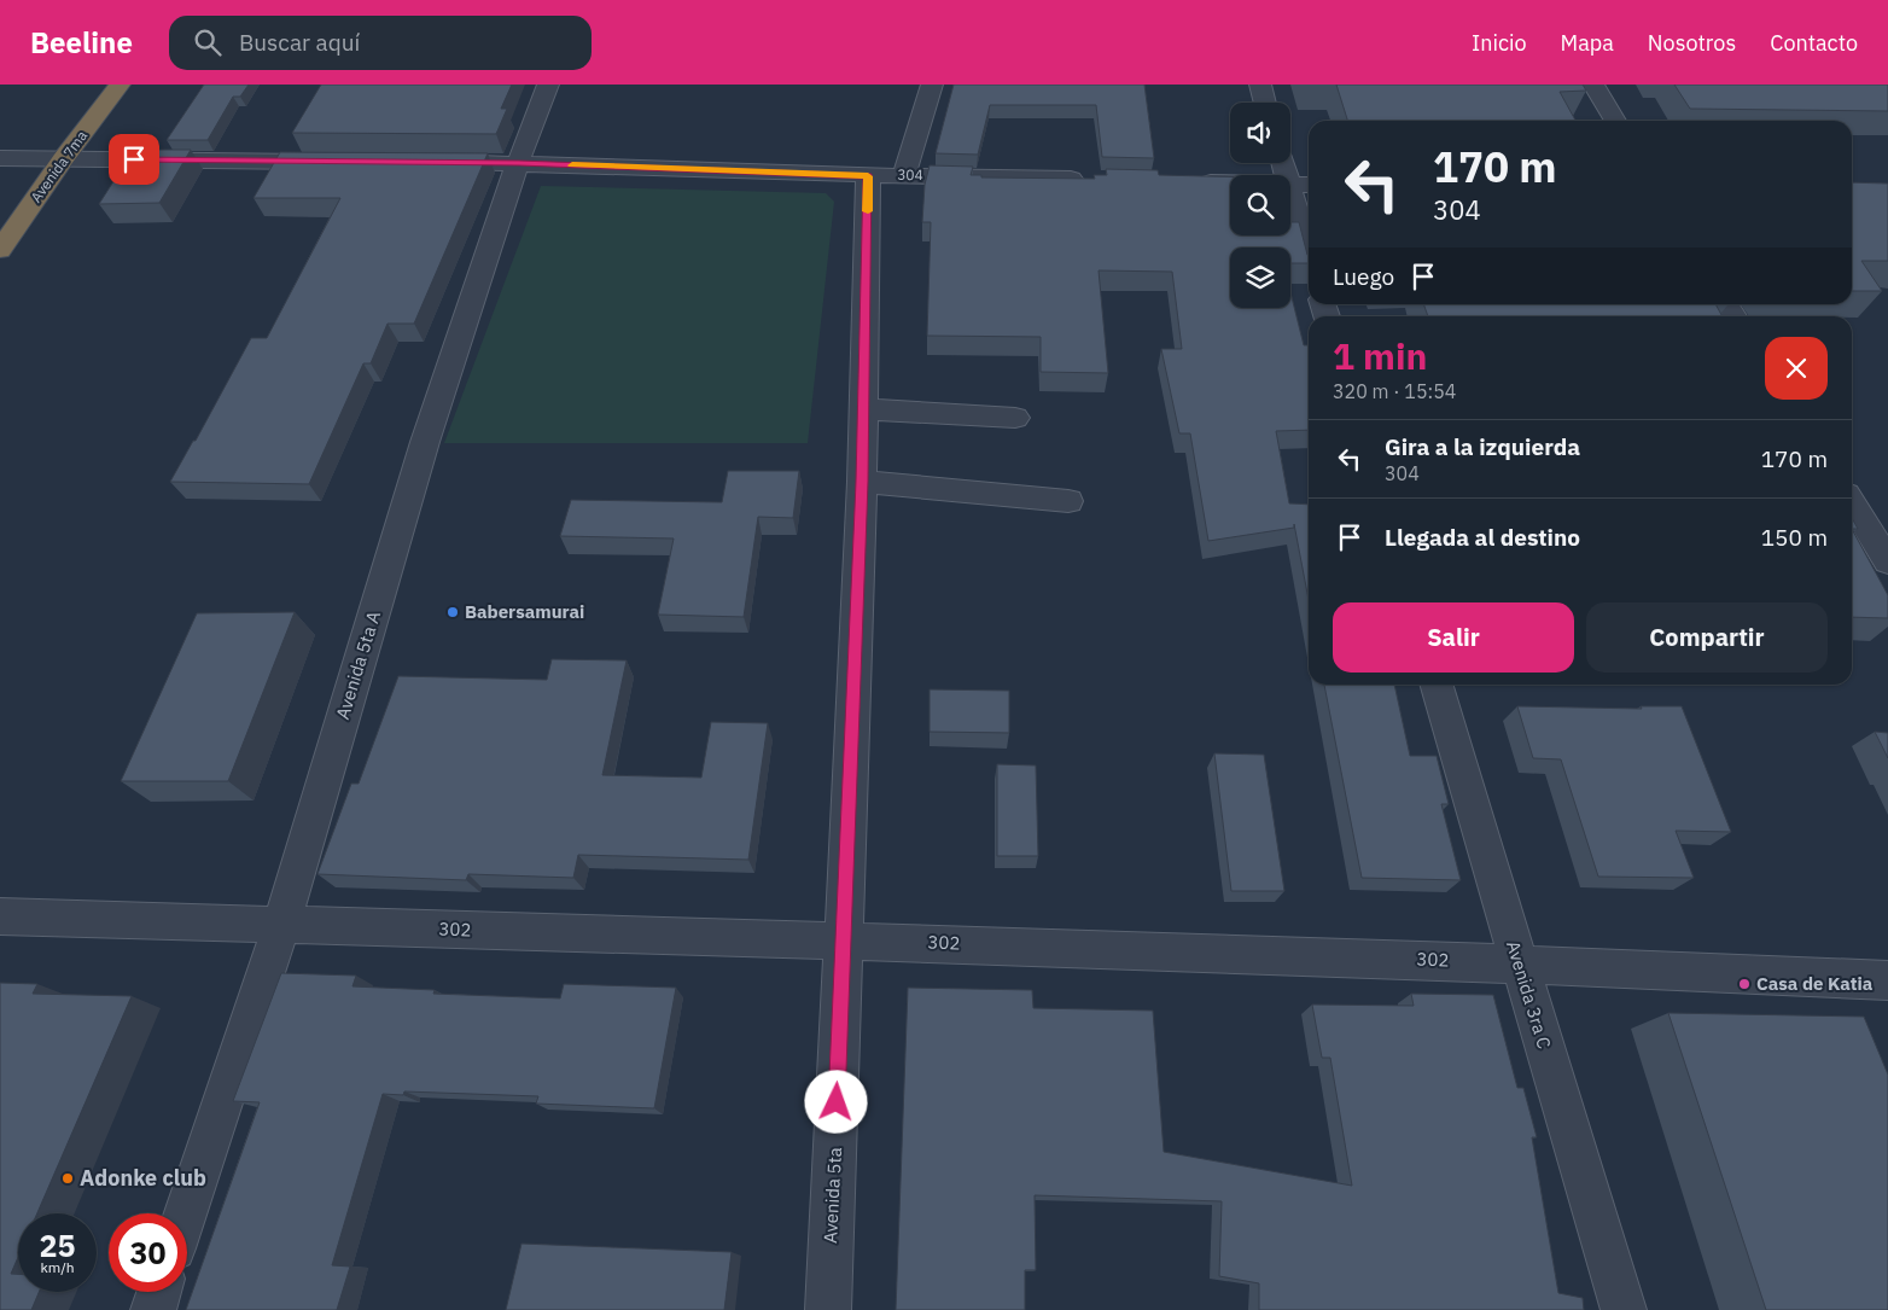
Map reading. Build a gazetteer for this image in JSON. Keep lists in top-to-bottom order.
{
  "streets": {
    "highway": ["Avenida 7ma"],
    "street": [
      "304",
      "Avenida 5ta A",
      "302",
      "Avenida 3ra C",
      "Avenida 5ta"
    ]
  },
  "crossings": [
    ["304", "Avenida 5ta A"],
    ["304", "Avenida 5ta"],
    ["Avenida 5ta A", "302"],
    ["302", "Avenida 3ra C"],
    ["302", "Avenida 5ta"]
  ],
  "places": ["Babersamurai", "Casa de Katia", "Adonke club"],
  "page": {
    "header": "Beeline",
    "search": "Buscar aquí",
    "nav": [
      "Inicio",
      "Mapa",
      "Nosotros",
      "Contacto"
    ],
    "turn": ["170 m", "304"],
    "then": "Luego",
    "heading": ["1 min", "320 m · 15:54"],
    "list": [
      {
        "name": "Gira a la izquierda",
        "note": "304",
        "value": "170 m"
      },
      {
        "name": "Llegada al destino",
        "value": "150 m"
      }
    ],
    "buttons": ["Salir", "Compartir"],
    "speed": "25 km/h",
    "limit": "30"
  }
}
